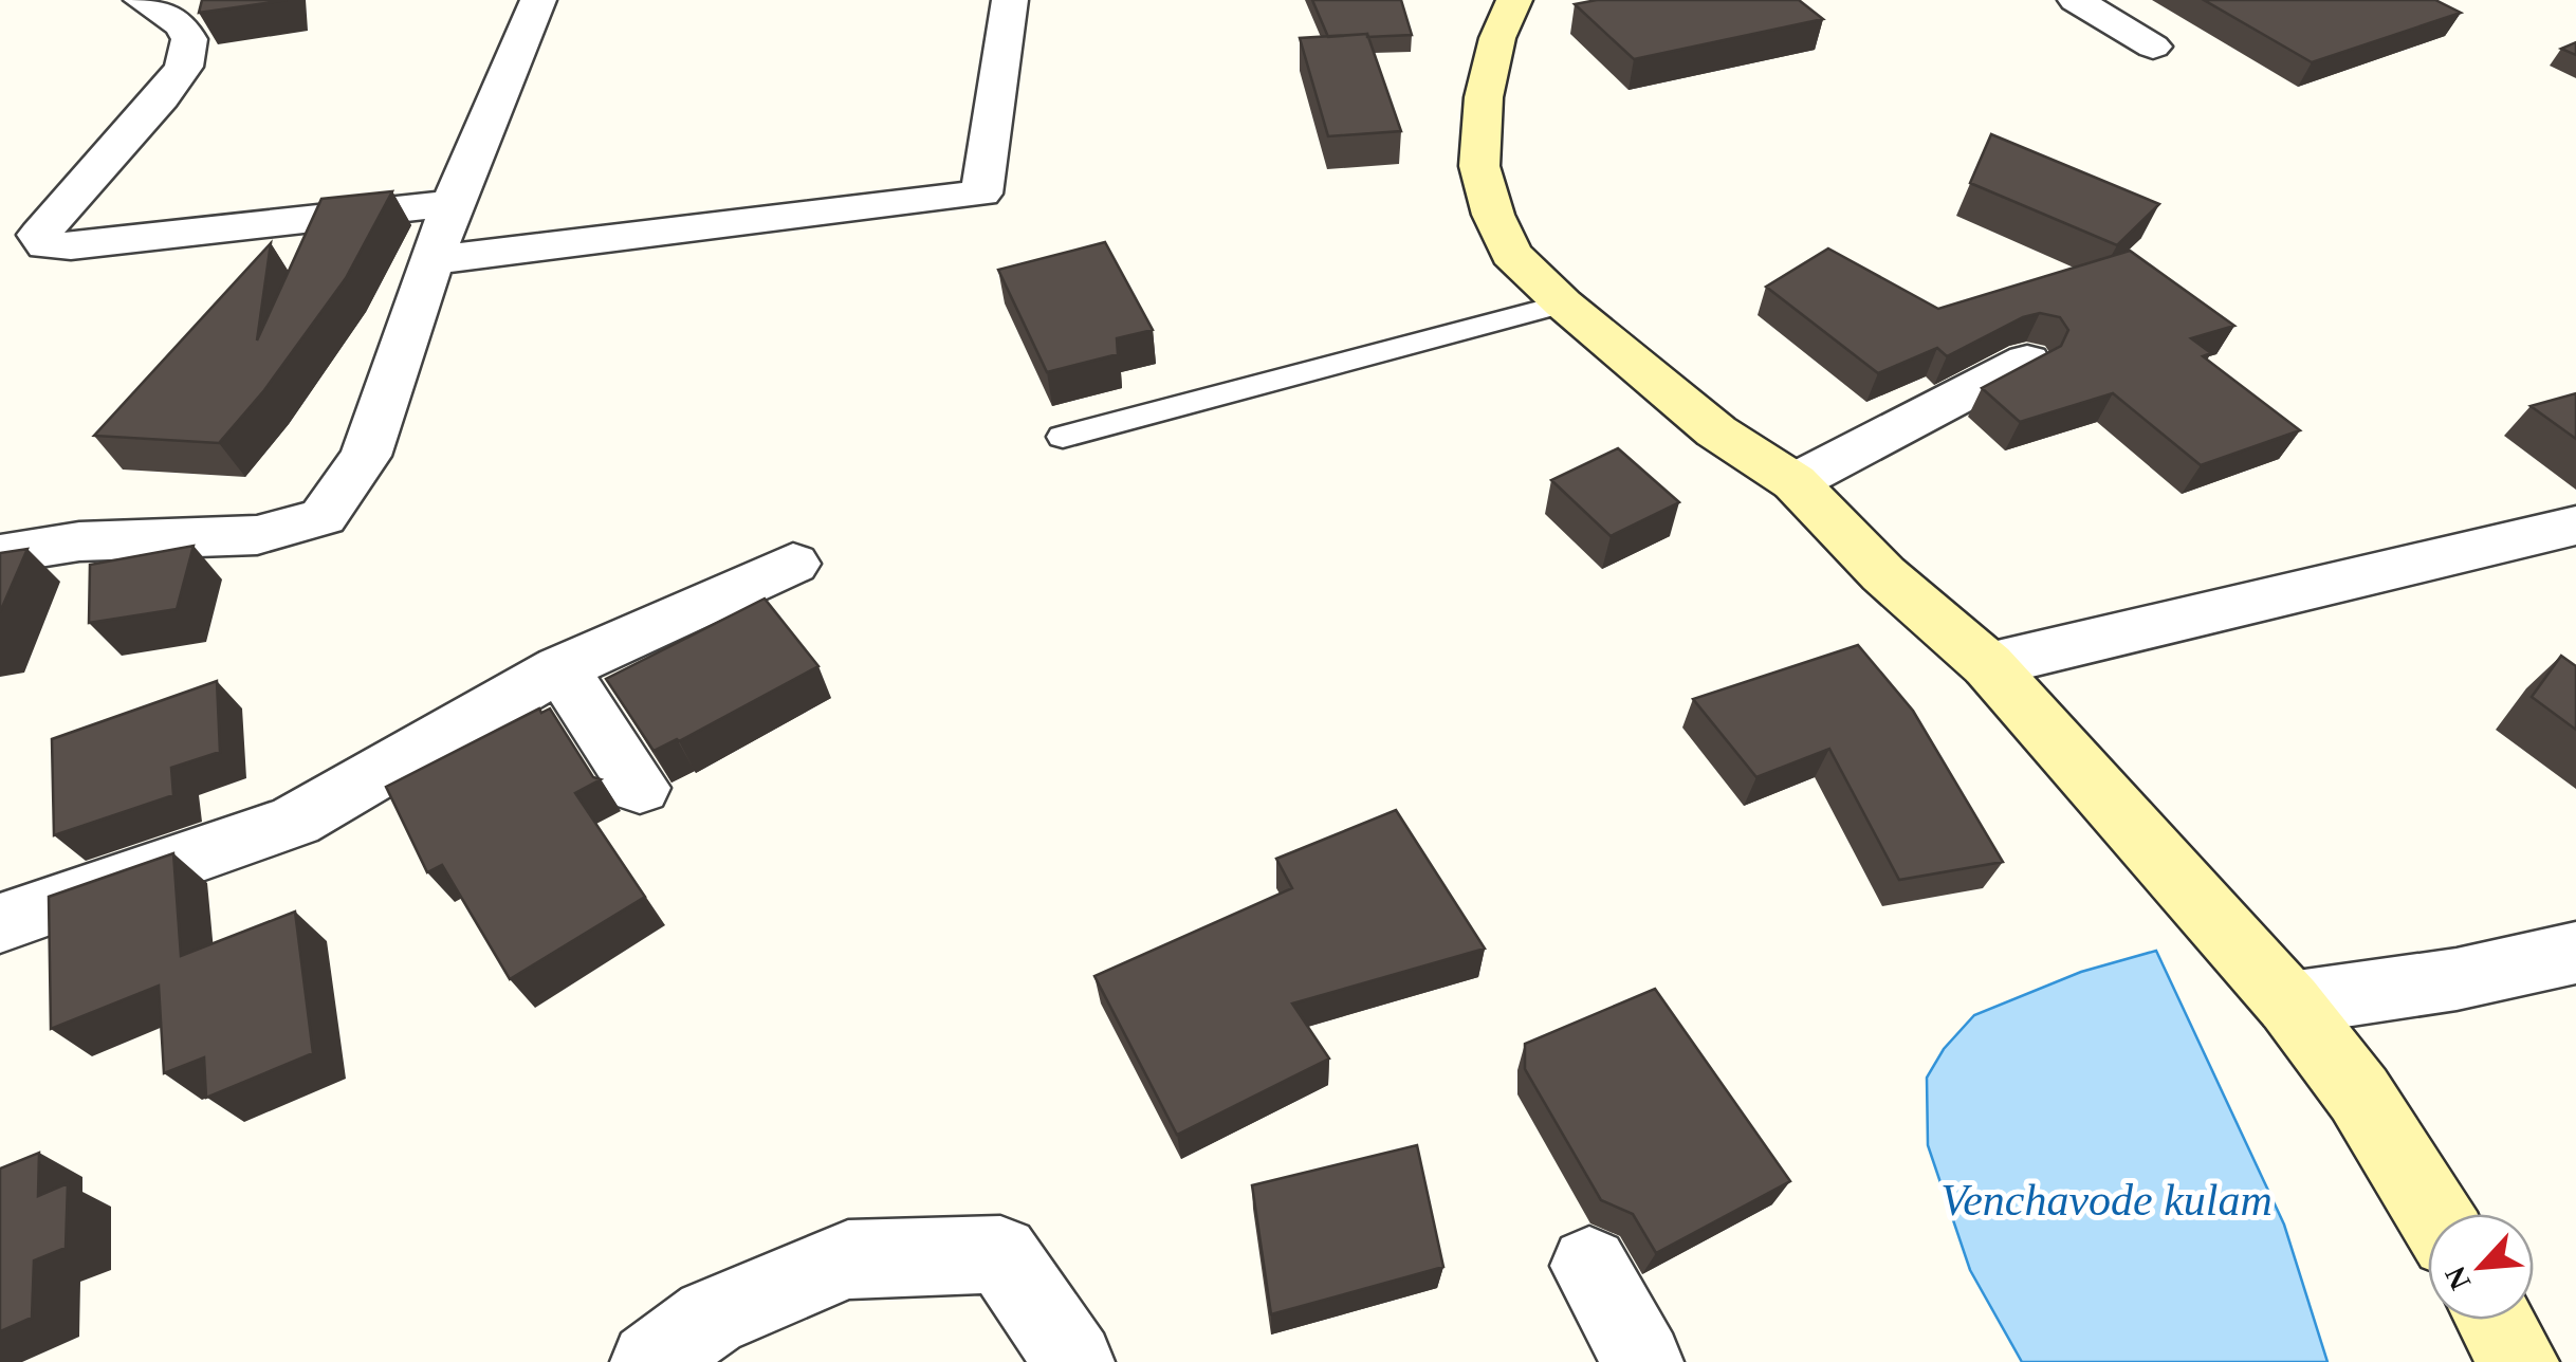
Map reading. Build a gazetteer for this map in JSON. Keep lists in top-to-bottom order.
{
  "water": ["Venchavode kulam"],
  "north": "bottom left"
}
